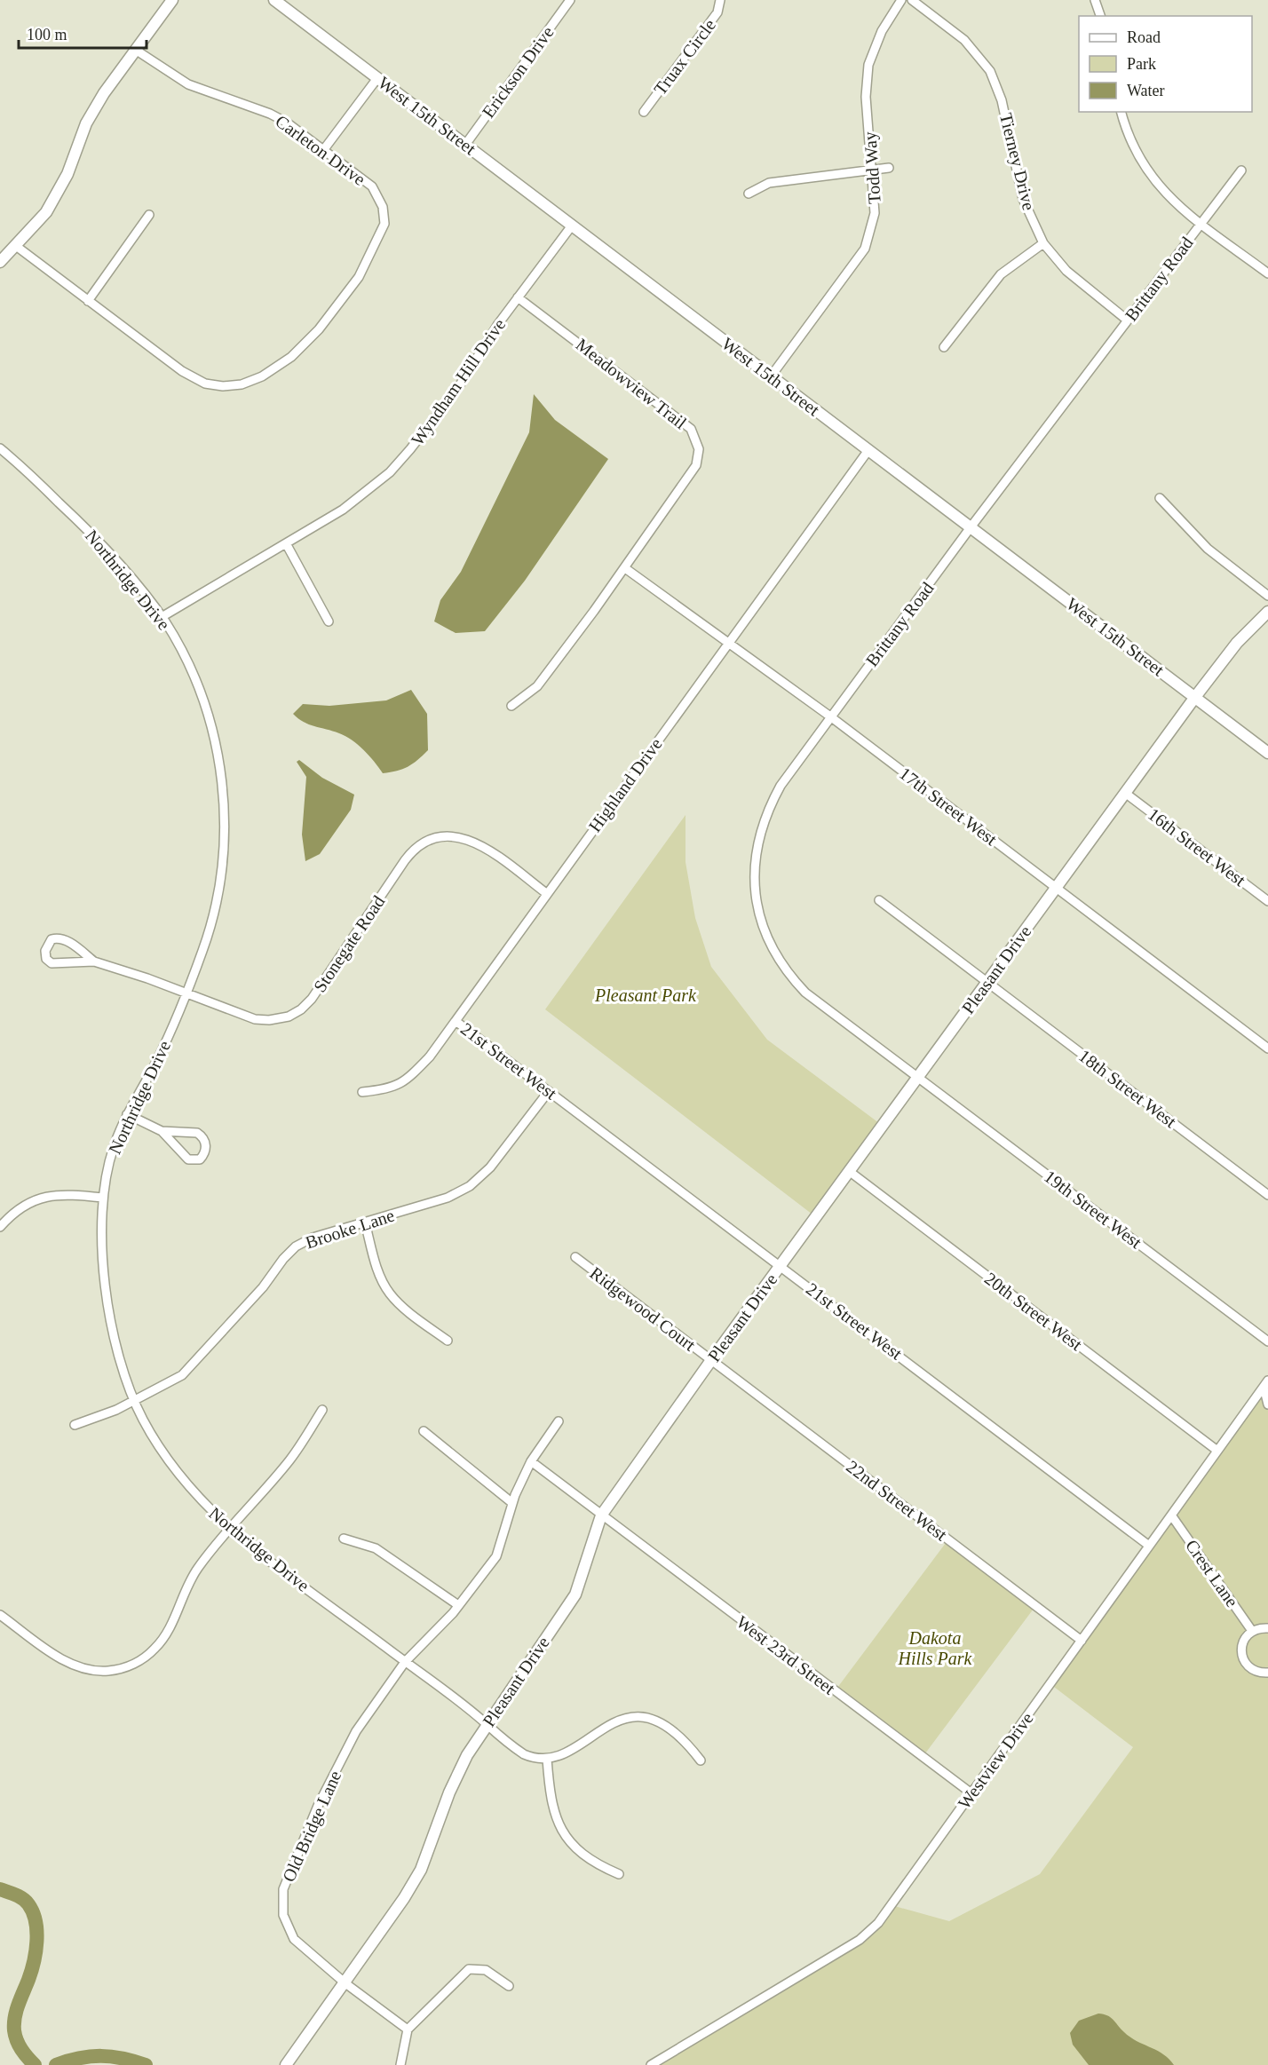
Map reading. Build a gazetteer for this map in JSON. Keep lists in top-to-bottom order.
{
  "streets": {
    "street": [
      "Truax Circle",
      "Erickson Drive",
      "West 15th Street",
      "Carleton Drive",
      "Tierney Drive",
      "Todd Way",
      "Brittany Road",
      "Wyndham Hill Drive",
      "Meadowview Trail",
      "Northridge Drive",
      "Highland Drive",
      "17th Street West",
      "16th Street West",
      "Stonegate Road",
      "Pleasant Drive",
      "21st Street West",
      "18th Street West",
      "19th Street West",
      "Brooke Lane",
      "Ridgewood Court",
      "20th Street West",
      "22nd Street West",
      "Crest Lane",
      "West 23rd Street",
      "Westview Drive",
      "Old Bridge Lane"
    ]
  },
  "crossings": [
    ["Erickson Drive", "West 15th Street"],
    ["West 15th Street", "Todd Way"],
    ["West 15th Street", "Brittany Road"],
    ["West 15th Street", "Wyndham Hill Drive"],
    ["West 15th Street", "Highland Drive"],
    ["West 15th Street", "Pleasant Drive"],
    ["Tierney Drive", "Brittany Road"],
    ["Brittany Road", "17th Street West"],
    ["Brittany Road", "Pleasant Drive"],
    ["Brittany Road", "19th Street West"],
    ["Wyndham Hill Drive", "Meadowview Trail"],
    ["Wyndham Hill Drive", "Northridge Drive"],
    ["Meadowview Trail", "17th Street West"],
    ["Northridge Drive", "Stonegate Road"],
    ["Northridge Drive", "Pleasant Drive"],
    ["Northridge Drive", "Brooke Lane"],
    ["Northridge Drive", "Old Bridge Lane"],
    ["Highland Drive", "17th Street West"],
    ["Highland Drive", "Stonegate Road"],
    ["Highland Drive", "21st Street West"],
    ["17th Street West", "Pleasant Drive"],
    ["16th Street West", "Pleasant Drive"],
    ["Pleasant Drive", "21st Street West"],
    ["Pleasant Drive", "18th Street West"],
    ["Pleasant Drive", "19th Street West"],
    ["Pleasant Drive", "Ridgewood Court"],
    ["Pleasant Drive", "20th Street West"],
    ["Pleasant Drive", "22nd Street West"],
    ["Pleasant Drive", "West 23rd Street"],
    ["Pleasant Drive", "Old Bridge Lane"],
    ["21st Street West", "Brooke Lane"],
    ["21st Street West", "Westview Drive"],
    ["Ridgewood Court", "22nd Street West"],
    ["20th Street West", "Westview Drive"],
    ["22nd Street West", "Westview Drive"],
    ["Crest Lane", "Westview Drive"],
    ["West 23rd Street", "Westview Drive"],
    ["West 23rd Street", "Old Bridge Lane"]
  ],
  "parks": ["Pleasant Park", "Dakota Hills Park"],
  "legend": ["Road", "Park", "Water"],
  "scale_bar": "100 m"
}
